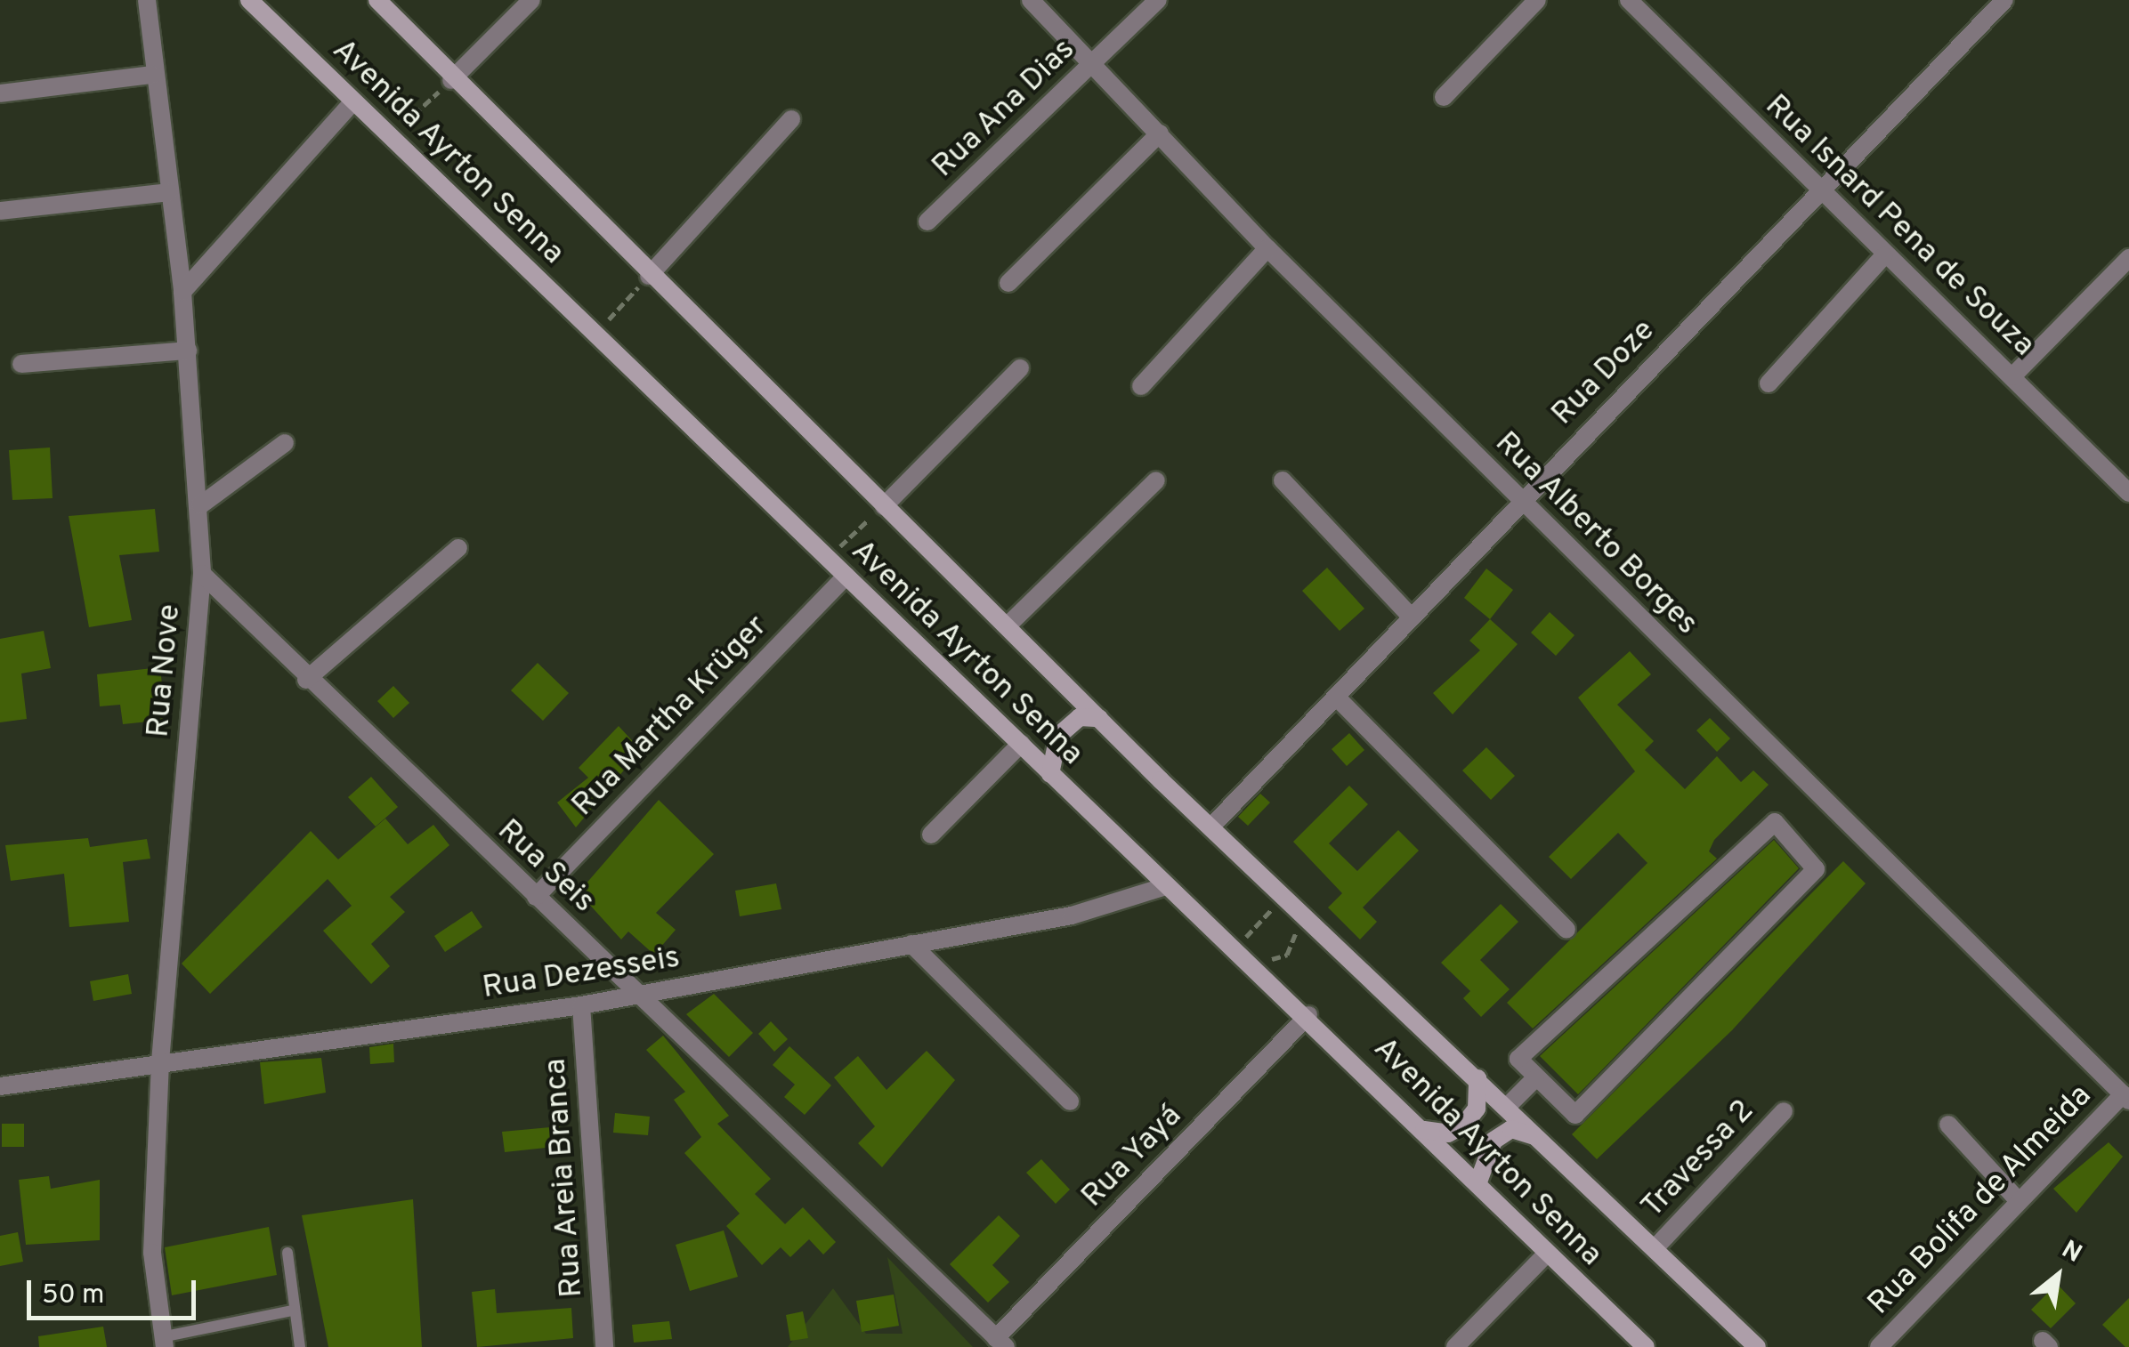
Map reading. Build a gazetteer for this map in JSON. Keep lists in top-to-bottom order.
{
  "streets": {
    "street": [
      "Rua Ana Dias",
      "Avenida Ayrton Senna",
      "Rua Isnard Pena de Souza",
      "Rua Doze",
      "Rua Alberto Borges",
      "Rua Nove",
      "Rua Martha Krüger",
      "Rua Seis",
      "Rua Dezesseis",
      "Rua Yayá",
      "Travessa 2",
      "Rua Areia Branca",
      "Rua Bolifa de Almeida"
    ]
  },
  "crossings": [
    ["Rua Ana Dias", "Rua Alberto Borges"],
    ["Avenida Ayrton Senna", "Rua Doze"],
    ["Avenida Ayrton Senna", "Rua Martha Krüger"],
    ["Avenida Ayrton Senna", "Rua Dezesseis"],
    ["Avenida Ayrton Senna", "Rua Yayá"],
    ["Avenida Ayrton Senna", "Travessa 2"],
    ["Rua Isnard Pena de Souza", "Rua Doze"],
    ["Rua Doze", "Rua Alberto Borges"],
    ["Rua Alberto Borges", "Rua Bolifa de Almeida"],
    ["Rua Nove", "Rua Seis"],
    ["Rua Nove", "Rua Dezesseis"],
    ["Rua Martha Krüger", "Rua Seis"],
    ["Rua Seis", "Rua Dezesseis"],
    ["Rua Seis", "Rua Yayá"],
    ["Rua Dezesseis", "Rua Areia Branca"]
  ],
  "scale_bar": "50 m",
  "north": "top right"
}
